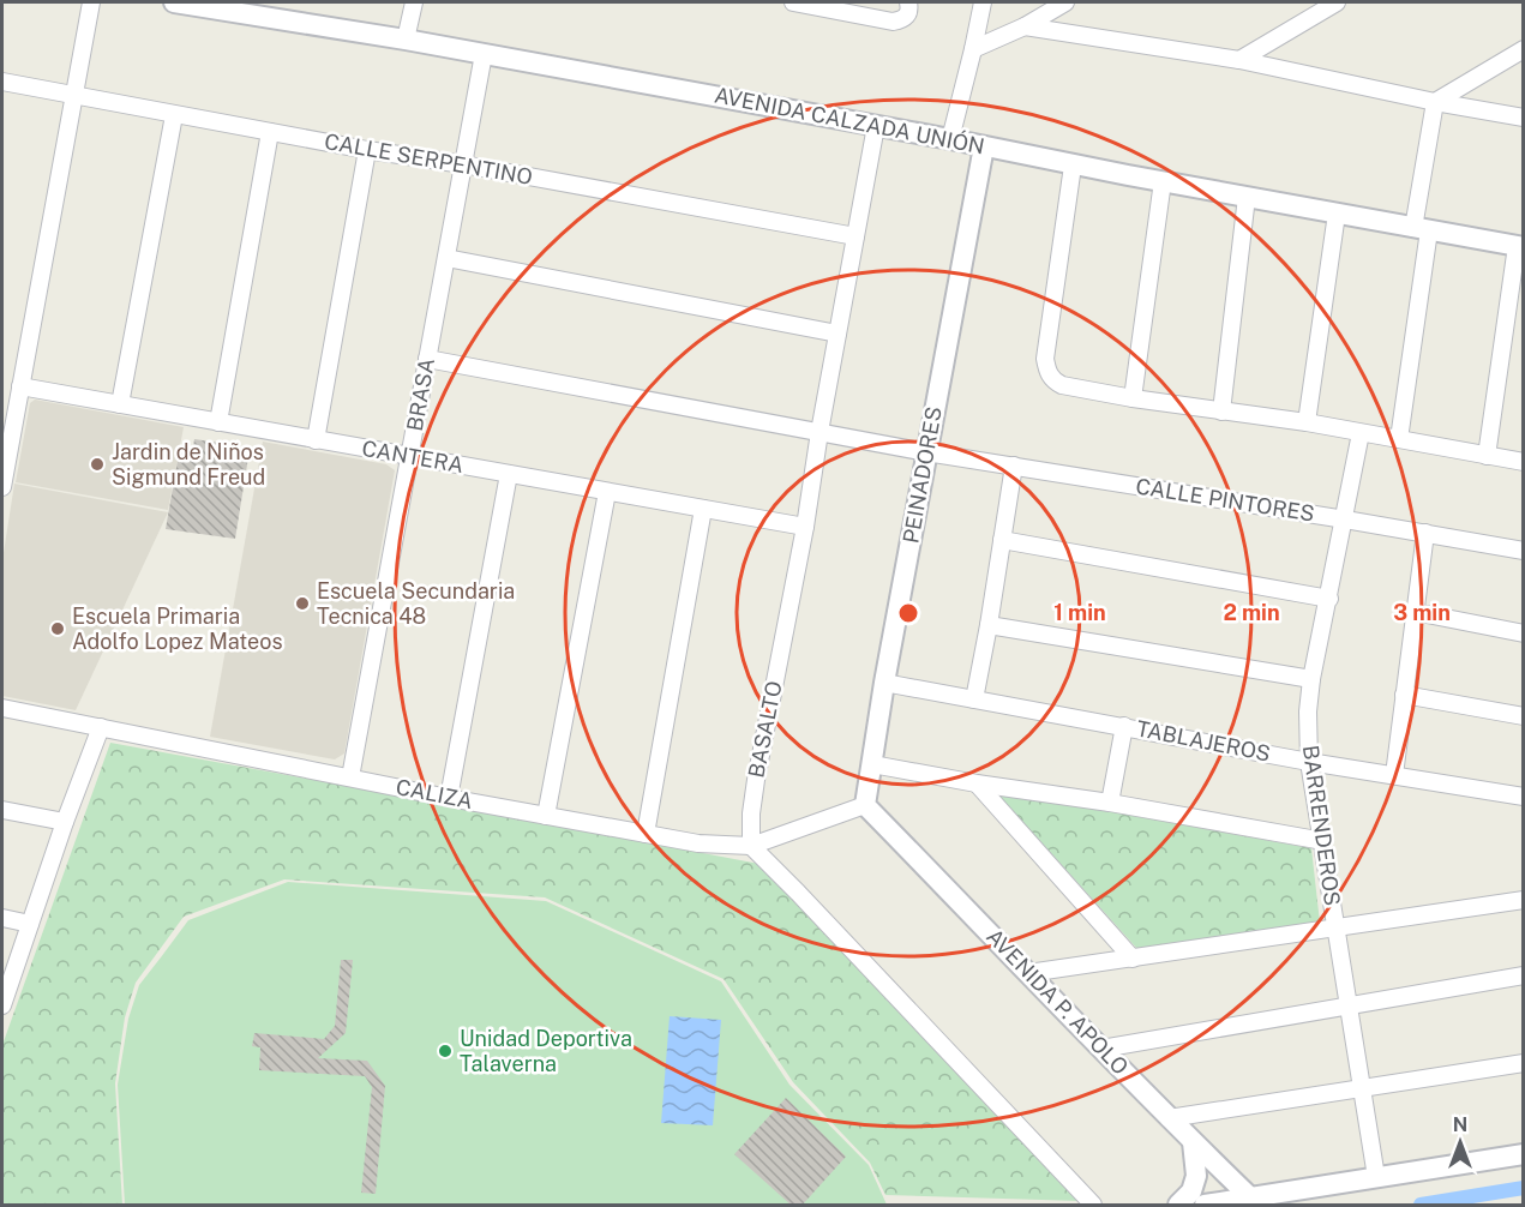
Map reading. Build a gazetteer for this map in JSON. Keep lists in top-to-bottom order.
{
  "streets": {
    "street": [
      "AVENIDA CALZADA UNIÓN",
      "CALLE SERPENTINO",
      "BRASA",
      "CANTERA",
      "PEINADORES",
      "CALLE PINTORES",
      "BASALTO",
      "TABLAJEROS",
      "CALIZA",
      "BARRENDEROS",
      "AVENIDA P. APOLO"
    ]
  },
  "crossings": [
    ["AVENIDA CALZADA UNIÓN", "BRASA"],
    ["AVENIDA CALZADA UNIÓN", "PEINADORES"],
    ["AVENIDA CALZADA UNIÓN", "BASALTO"],
    ["CALLE SERPENTINO", "BRASA"],
    ["CALLE SERPENTINO", "BASALTO"],
    ["BRASA", "CANTERA"],
    ["BRASA", "CALLE PINTORES"],
    ["BRASA", "CALIZA"],
    ["CANTERA", "BASALTO"],
    ["PEINADORES", "CALLE PINTORES"],
    ["PEINADORES", "TABLAJEROS"],
    ["PEINADORES", "CALIZA"],
    ["PEINADORES", "AVENIDA P. APOLO"],
    ["CALLE PINTORES", "BASALTO"],
    ["CALLE PINTORES", "BARRENDEROS"],
    ["BASALTO", "CALIZA"],
    ["TABLAJEROS", "BARRENDEROS"],
    ["CALIZA", "AVENIDA P. APOLO"]
  ],
  "places": [
    "Jardin de Niños Sigmund Freud",
    "Escuela Secundaria Tecnica 48",
    "Escuela Primaria Adolfo Lopez Mateos",
    "Unidad Deportiva Talaverna"
  ],
  "north": "top",
  "rings": ["1 min", "2 min", "3 min"]
}
